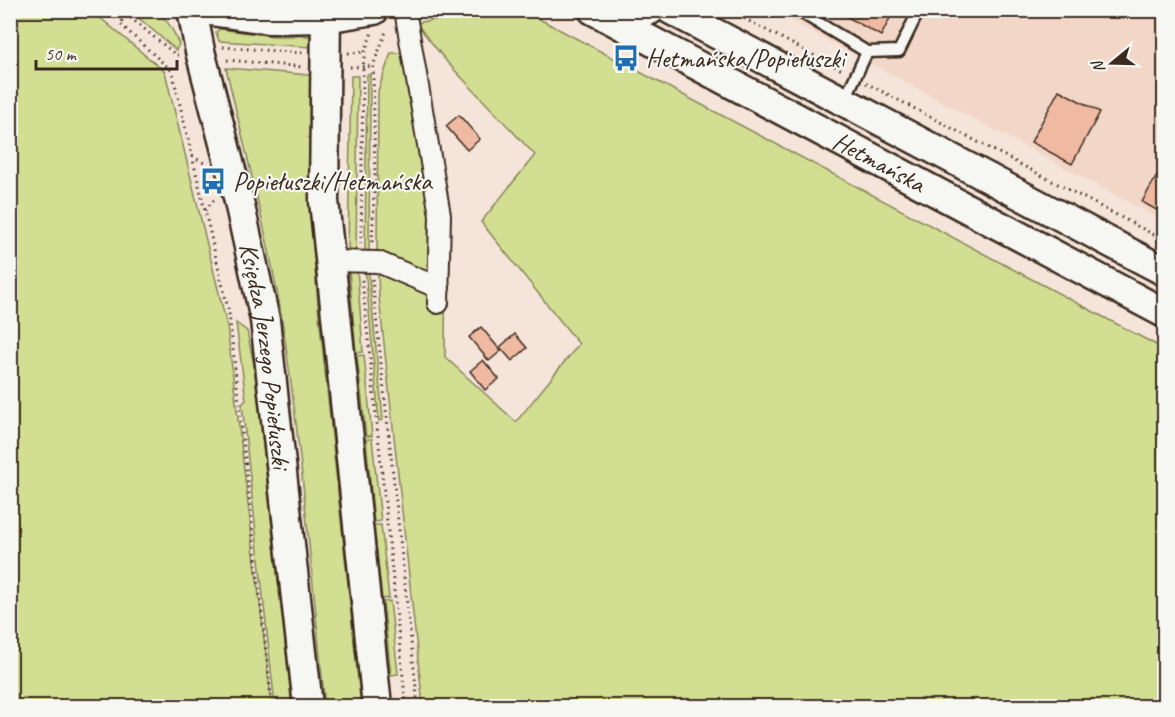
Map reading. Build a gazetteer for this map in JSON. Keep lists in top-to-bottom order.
{
  "streets": {
    "main road": ["Hetmańska", "Księdza Jerzego Popiełuszki"]
  },
  "places": {
    "bus stop": ["Hetmańska/Popiełuszki", "Popiełuszki/Hetmańska"]
  },
  "scale_bar": "50 m",
  "north": "left"
}
